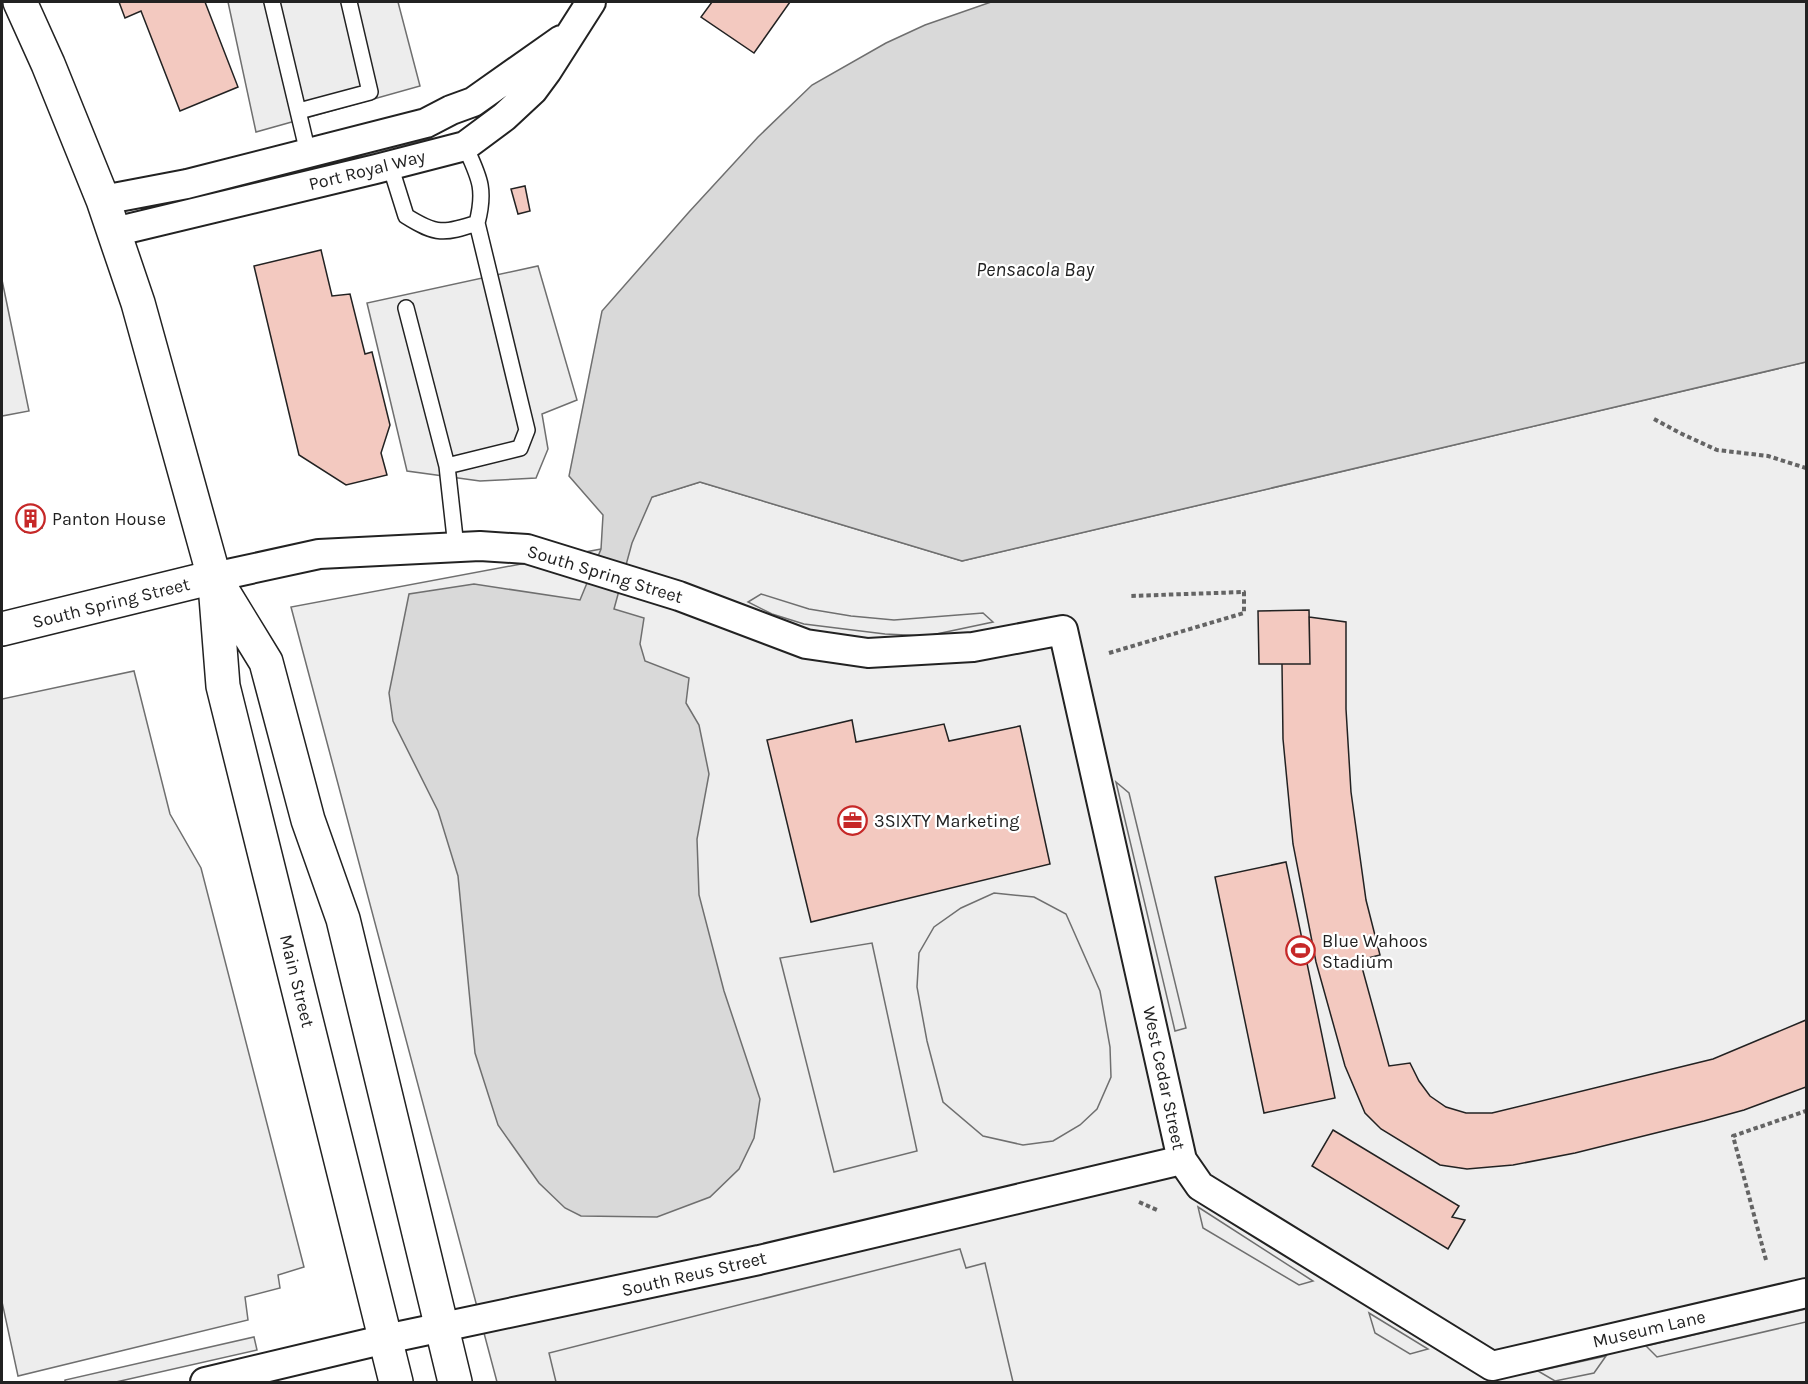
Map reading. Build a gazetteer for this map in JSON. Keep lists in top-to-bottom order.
{
  "streets": {
    "main road": ["South Spring Street", "Main Street"],
    "street": [
      "Port Royal Way",
      "West Cedar Street",
      "South Reus Street",
      "Museum Lane"
    ]
  },
  "crossings": [
    ["South Spring Street", "Main Street"],
    ["South Spring Street", "West Cedar Street"],
    ["Main Street", "South Reus Street"],
    ["West Cedar Street", "South Reus Street"],
    ["West Cedar Street", "Museum Lane"]
  ],
  "water": ["Pensacola Bay"],
  "places": {
    "building": ["Panton House"],
    "office": ["3SIXTY Marketing"],
    "sports": ["Blue Wahoos Stadium"]
  }
}
